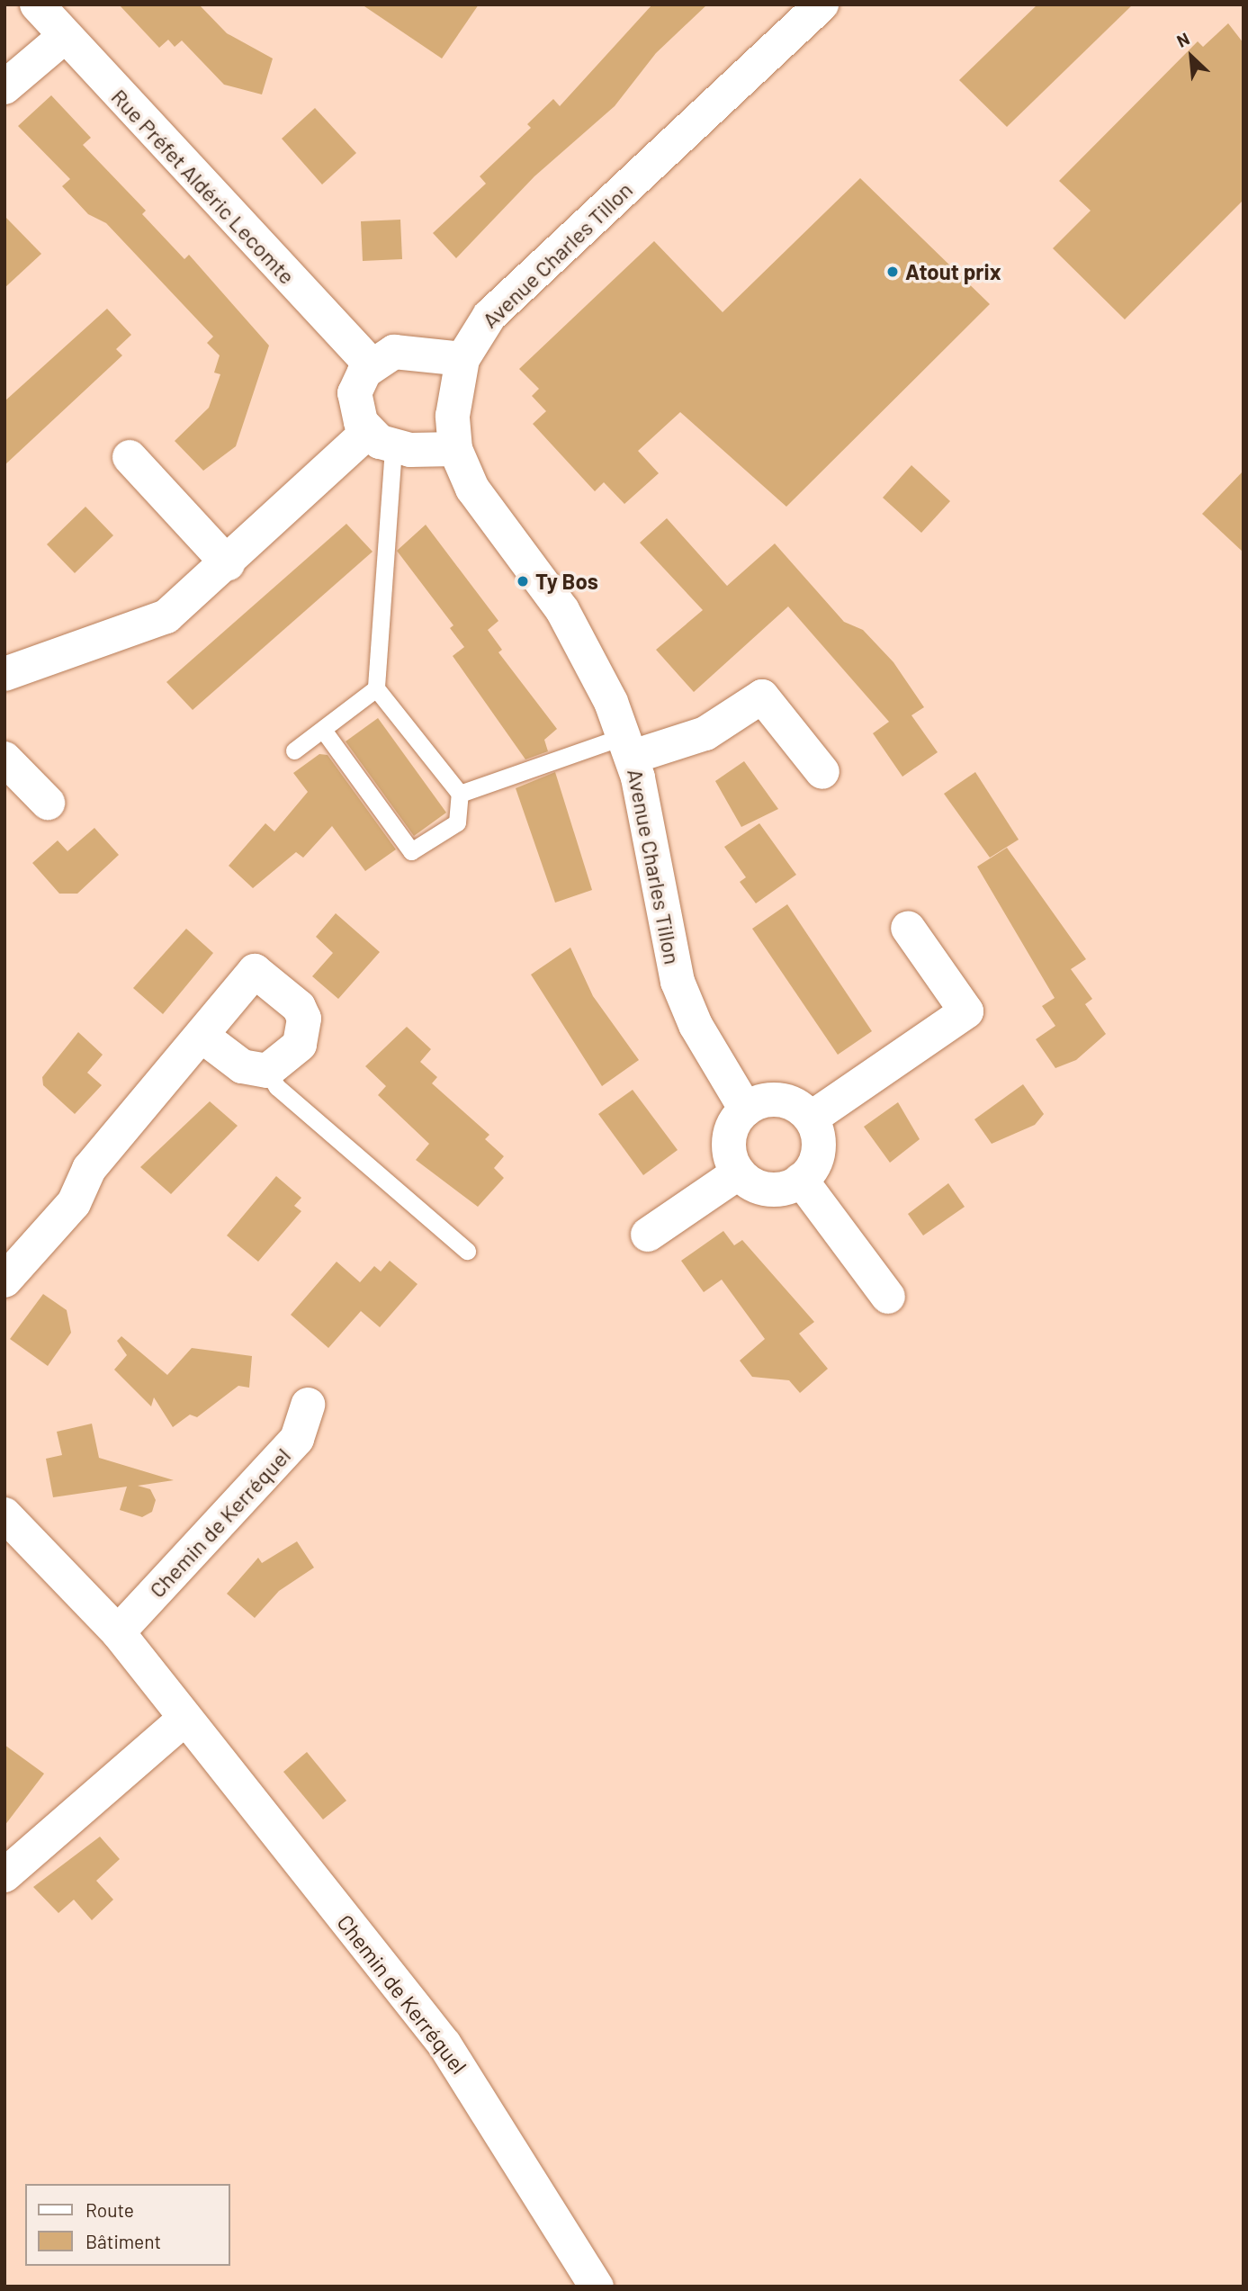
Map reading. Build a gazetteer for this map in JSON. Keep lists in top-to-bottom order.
{
  "streets": {
    "street": ["Rue Préfet Aldéric Lecomte", "Avenue Charles Tillon", "Chemin de Kerréquel"]
  },
  "places": ["Atout prix", "Ty Bos"],
  "legend": ["Route", "Bâtiment"],
  "north": "top left"
}
